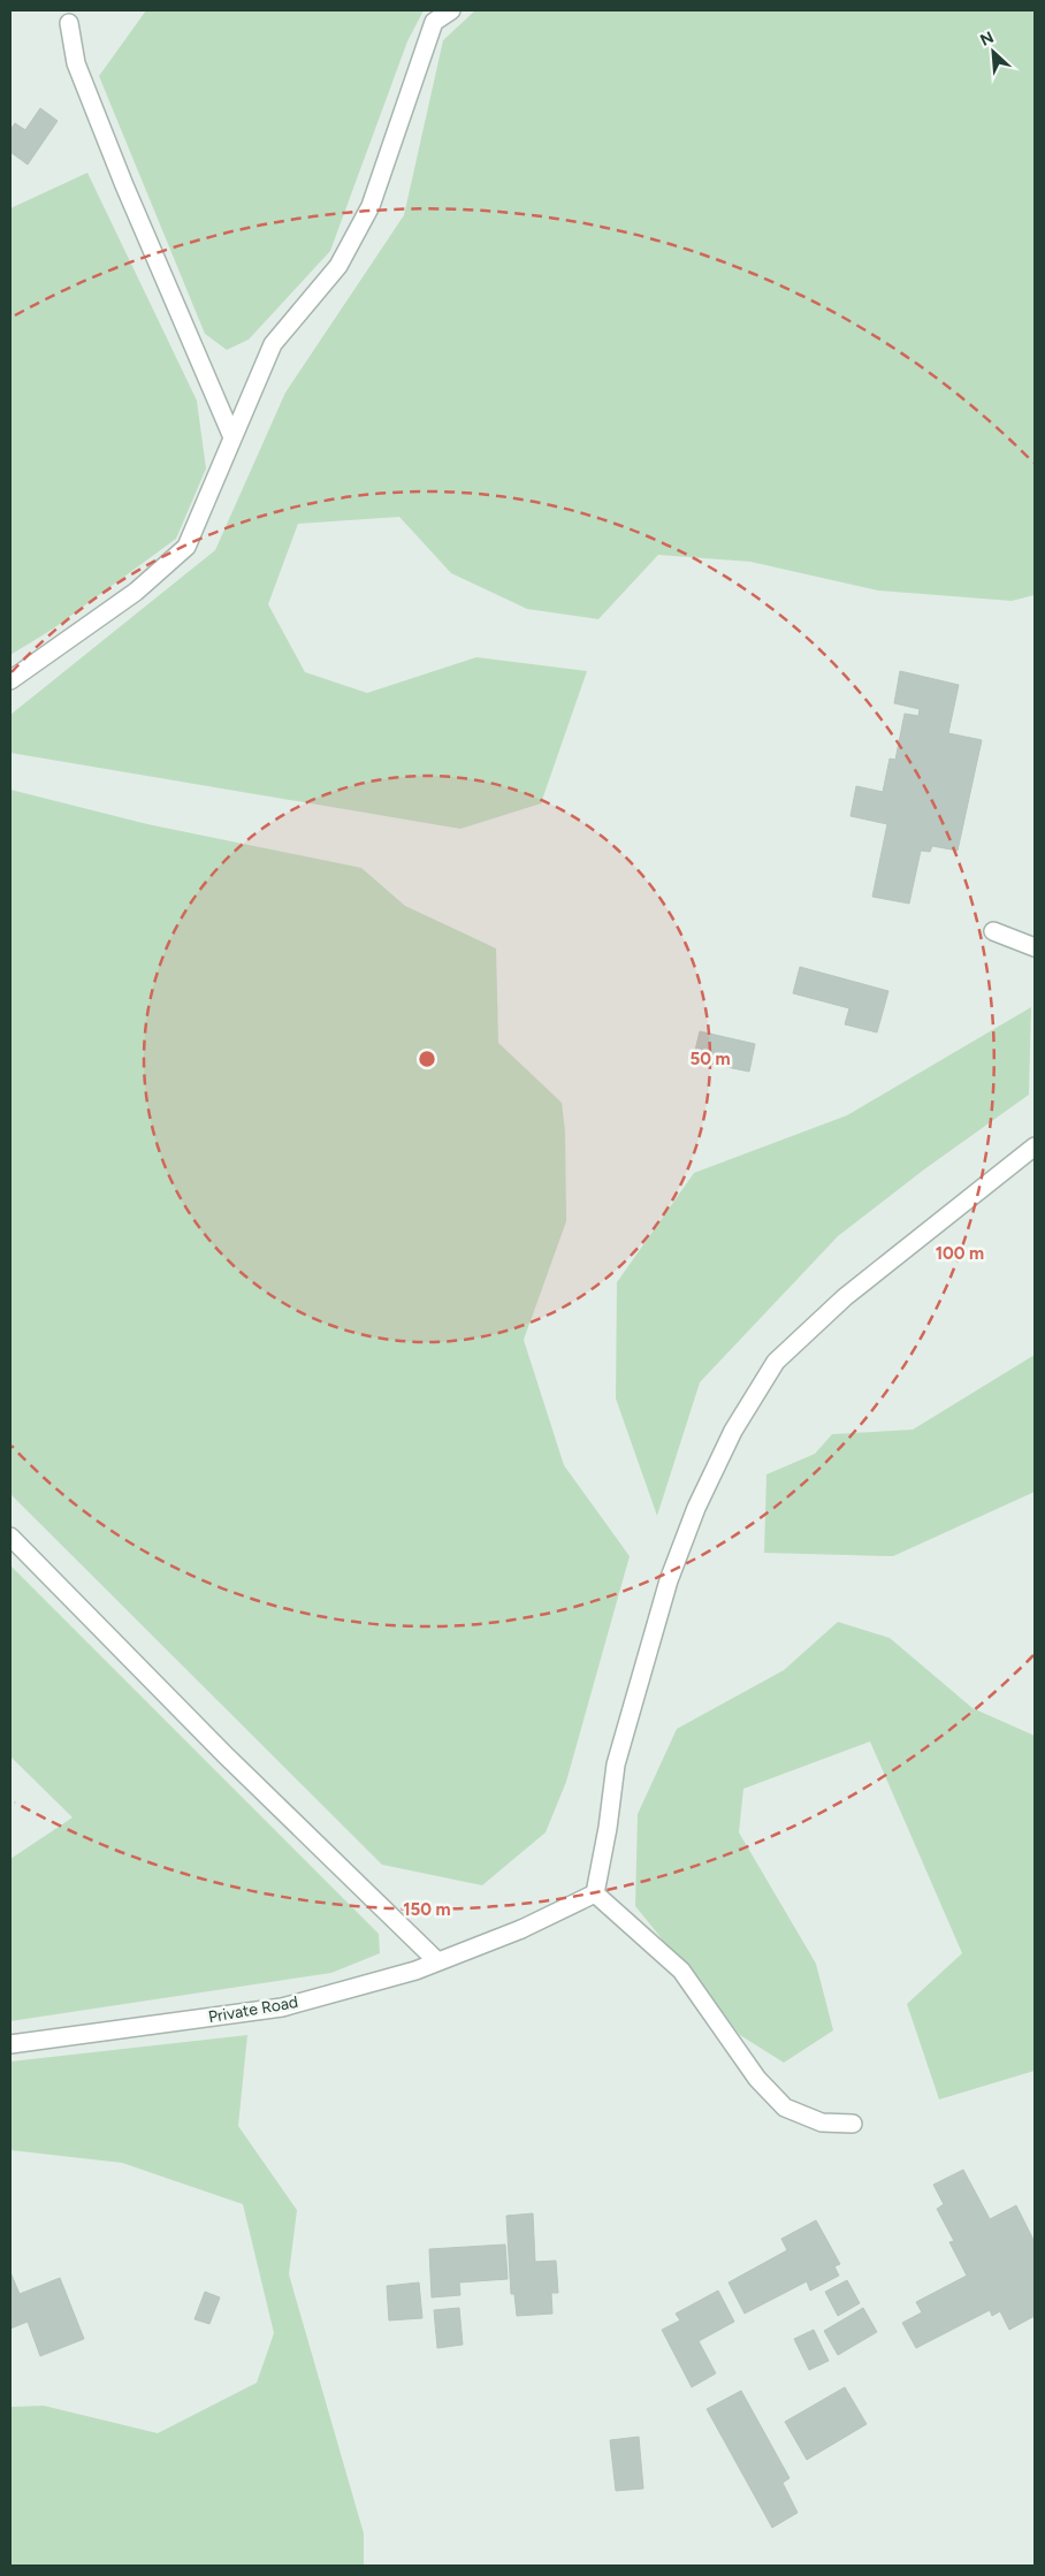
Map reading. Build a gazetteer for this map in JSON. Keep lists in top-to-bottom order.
{
  "streets": {
    "street": ["Private Road"]
  },
  "north": "top left",
  "rings": ["50 m", "100 m", "150 m"]
}
